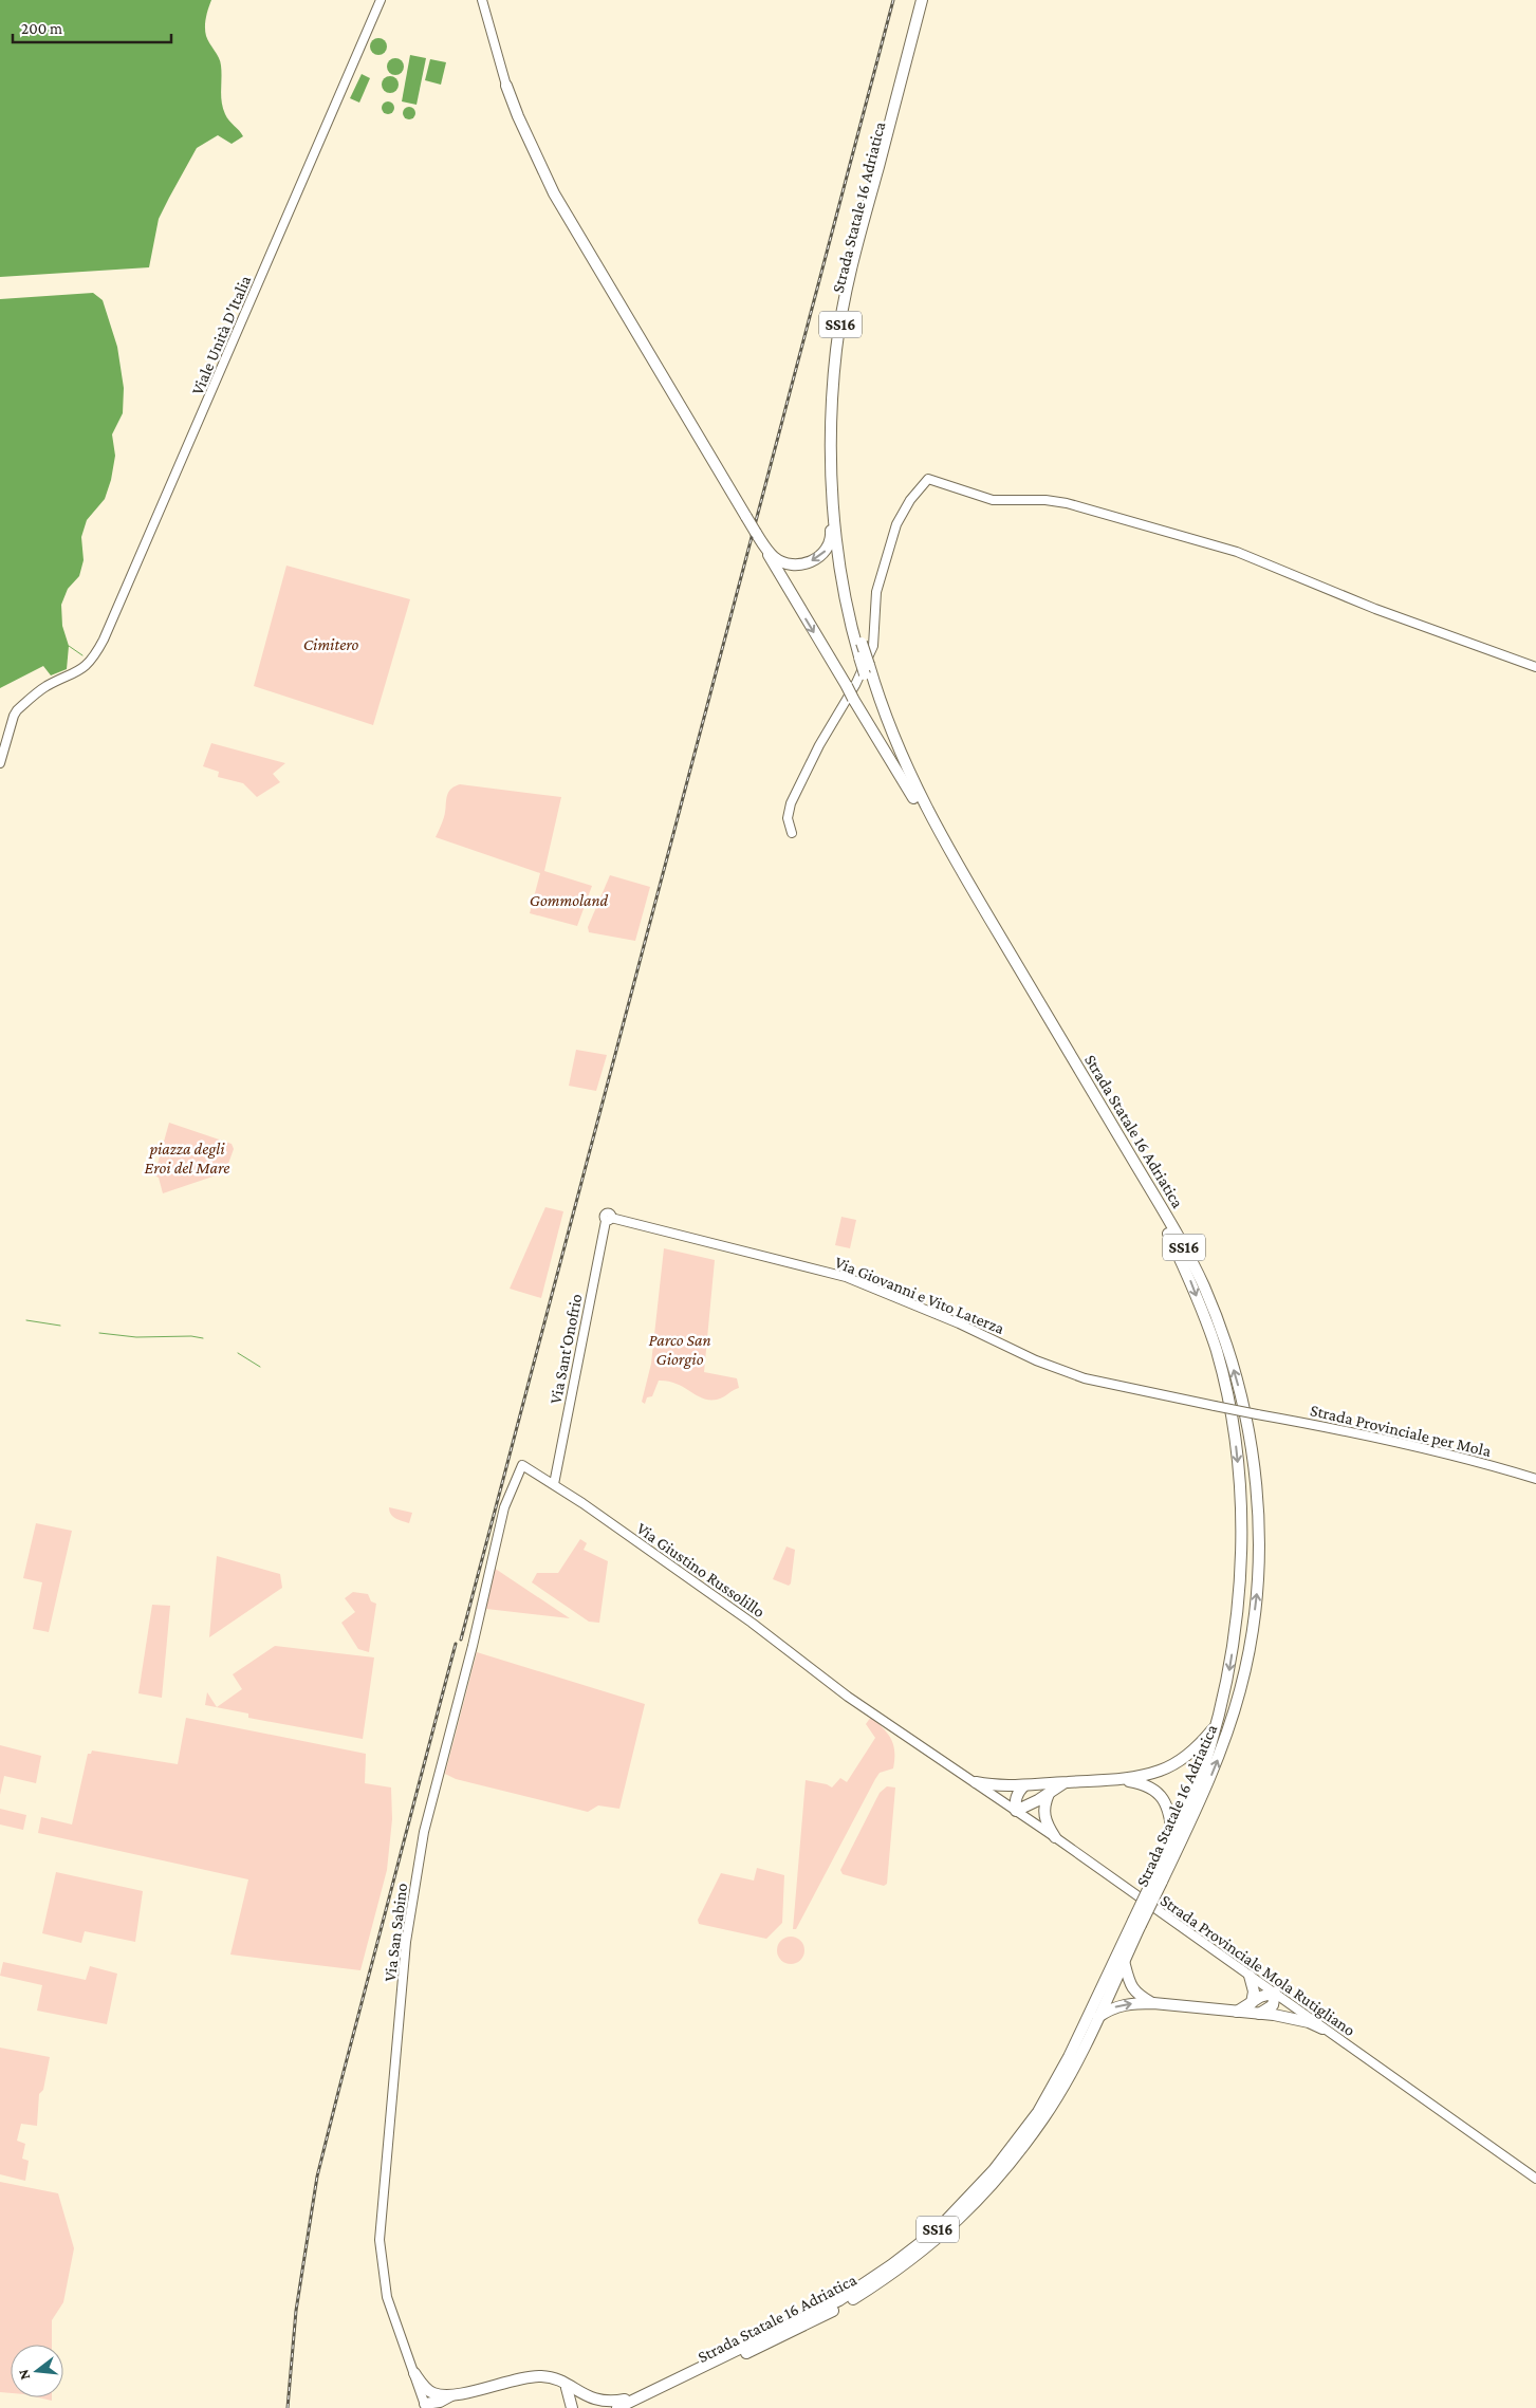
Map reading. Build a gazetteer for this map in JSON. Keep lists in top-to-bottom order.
{
  "streets": {
    "highway": ["Strada Statale 16 Adriatica", "SS16"],
    "street": [
      "Viale Unità D'Italia",
      "Via Giovanni e Vito Laterza",
      "Via Sant'Onofrio",
      "Strada Provinciale per Mola",
      "Via Giustino Russolillo",
      "Via San Sabino",
      "Strada Provinciale Mola Rutigliano"
    ]
  },
  "crossings": [
    ["Via Giovanni e Vito Laterza", "Via Sant'Onofrio"],
    ["Via Giovanni e Vito Laterza", "Strada Provinciale per Mola"],
    ["Via Sant'Onofrio", "Via Giustino Russolillo"],
    ["Via Giustino Russolillo", "Via San Sabino"],
    ["Via Giustino Russolillo", "Strada Provinciale Mola Rutigliano"]
  ],
  "parks": [
    "Cimitero",
    "Gommoland",
    "piazza degli Eroi del Mare",
    "Parco San Giorgio"
  ],
  "scale_bar": "200 m",
  "north": "left"
}
